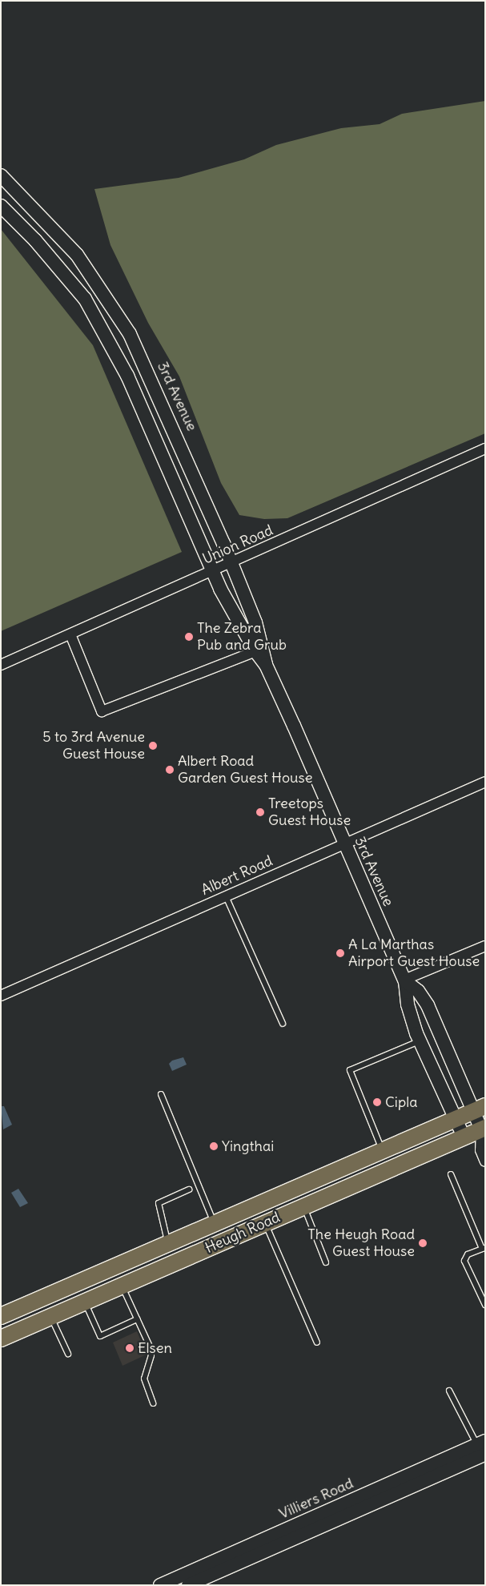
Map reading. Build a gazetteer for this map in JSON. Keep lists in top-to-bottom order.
{
  "streets": {
    "main road": ["Heugh Road"],
    "street": [
      "3rd Avenue",
      "Union Road",
      "Albert Road",
      "Villiers Road"
    ]
  },
  "crossings": [
    ["3rd Avenue", "Union Road"],
    ["3rd Avenue", "Albert Road"],
    ["3rd Avenue", "Heugh Road"]
  ],
  "places": [
    "The Zebra Pub and Grub",
    "5 to 3rd Avenue Guest House",
    "Albert Road Garden Guest House",
    "Treetops Guest House",
    "A La Marthas Airport Guest House",
    "Cipla",
    "Yingthai",
    "The Heugh Road Guest House",
    "Elsen"
  ]
}
